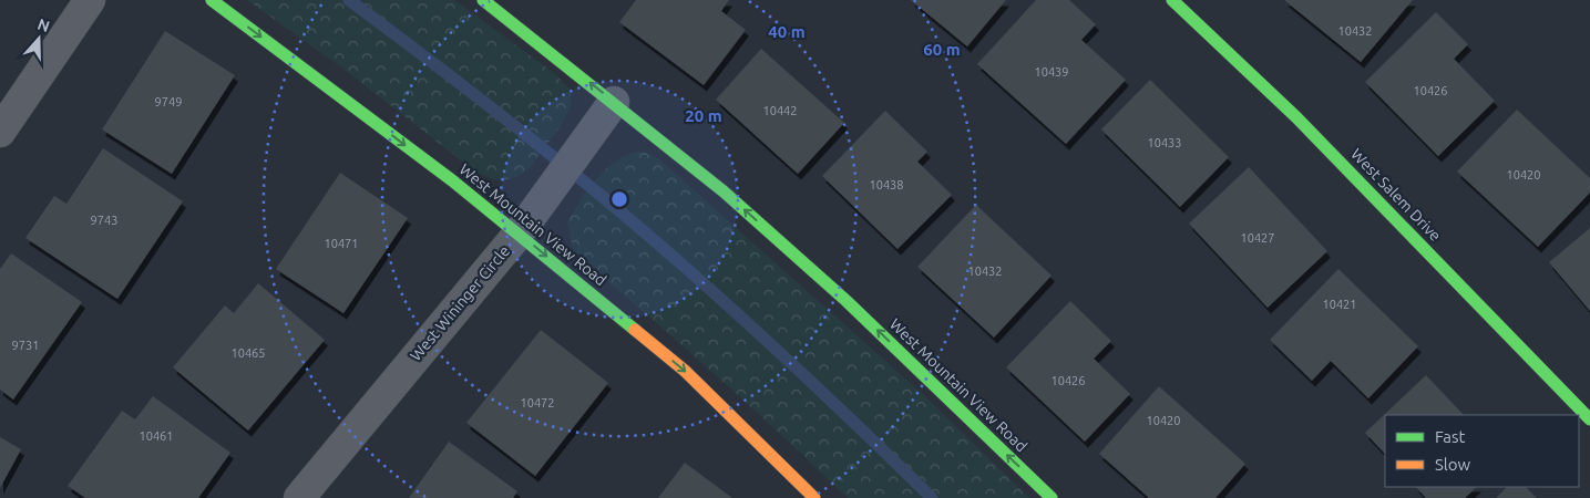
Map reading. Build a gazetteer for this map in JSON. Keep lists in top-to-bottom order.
{
  "streets": {
    "street": ["West Salem Drive", "West Mountain View Road", "West Wininger Circle"]
  },
  "crossings": [
    ["West Mountain View Road", "West Wininger Circle"]
  ],
  "house_numbers": [
    "10432",
    "10439",
    "10426",
    "9749",
    "10442",
    "10433",
    "10420",
    "10438",
    "9743",
    "10427",
    "10471",
    "10432",
    "10421",
    "9731",
    "10465",
    "10426",
    "10472",
    "10420",
    "10461"
  ],
  "legend": ["Fast", "Slow"],
  "north": "top",
  "rings": ["40 m", "60 m", "20 m"]
}
